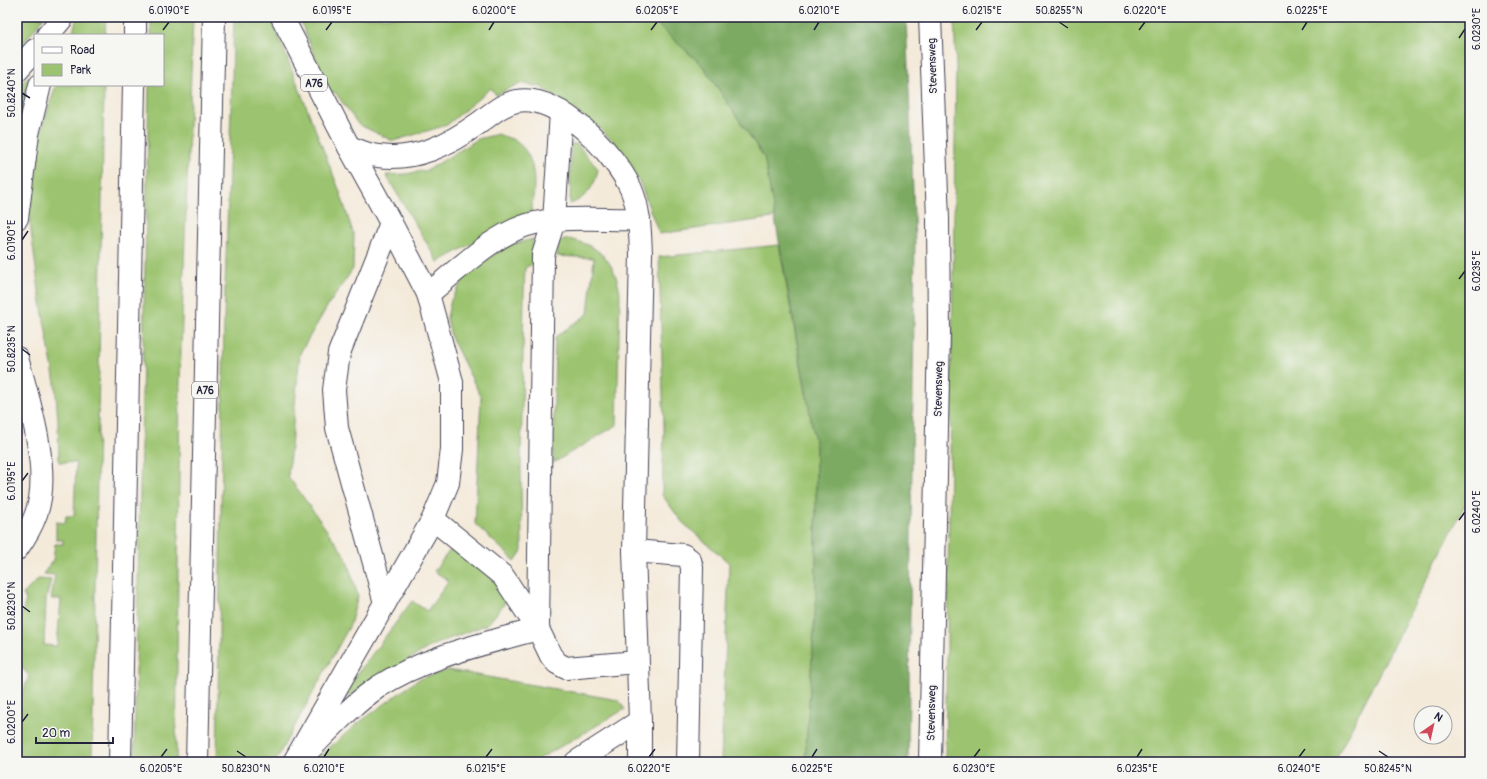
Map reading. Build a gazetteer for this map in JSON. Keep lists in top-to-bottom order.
{
  "streets": {
    "main road": ["Stevensweg", "A76"]
  },
  "legend": ["Road", "Park"],
  "scale_bar": "20 m",
  "north": "top right",
  "coordinates": [
    "6.0190°E",
    "6.0195°E",
    "6.0200°E",
    "6.0205°E",
    "6.0210°E",
    "6.0215°E",
    "50.8255°N",
    "6.0220°E",
    "6.0225°E",
    "6.0230°E",
    "50.8240°N",
    "6.0235°E",
    "50.8235°N",
    "6.0240°E",
    "50.8230°N",
    "50.8245°N"
  ]
}
